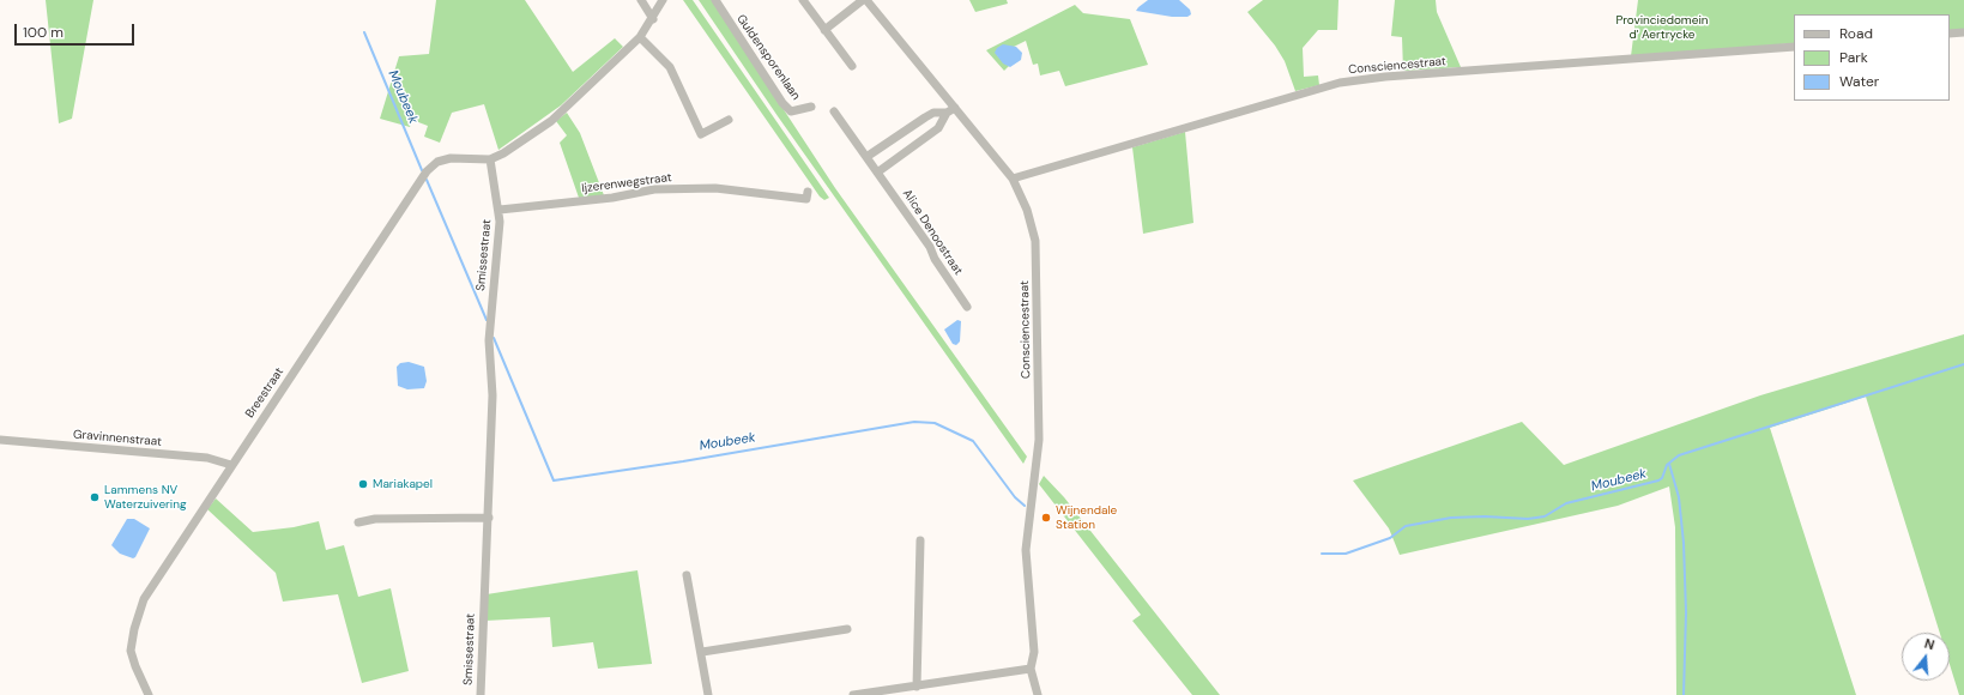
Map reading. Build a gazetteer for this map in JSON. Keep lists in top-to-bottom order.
{
  "streets": {
    "street": [
      "Guldensporenlaan",
      "Consciencestraat",
      "Ijzerenwegstraat",
      "Alice Denoostraat",
      "Smissestraat",
      "Breestraat",
      "Gravinnenstraat"
    ]
  },
  "crossings": [
    ["Ijzerenwegstraat", "Smissestraat"],
    ["Smissestraat", "Breestraat"],
    ["Breestraat", "Gravinnenstraat"]
  ],
  "water": ["Moubeek"],
  "parks": ["Provinciedomein d' Aertrycke"],
  "places": ["Mariakapel", "Lammens NV Waterzuivering", "Wijnendale Station"],
  "legend": ["Road", "Park", "Water"],
  "scale_bar": "100 m",
  "north": "top"
}
